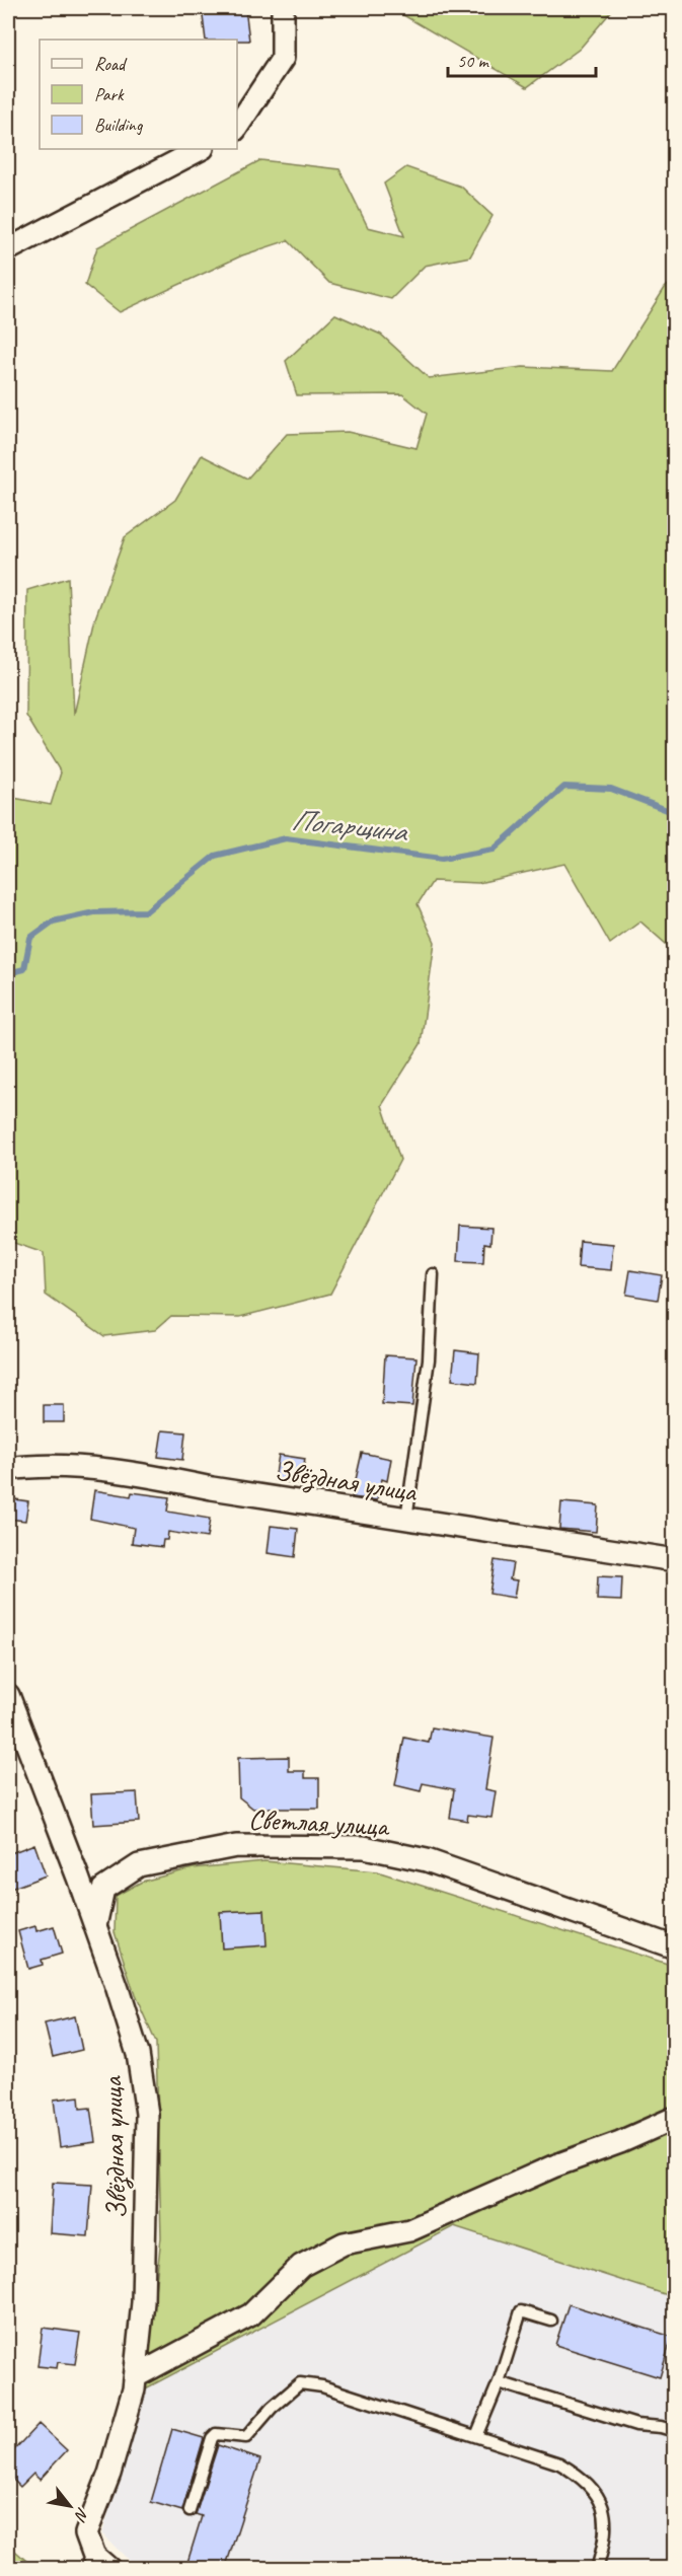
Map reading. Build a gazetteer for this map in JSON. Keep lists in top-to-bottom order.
{
  "streets": {
    "street": ["Звёздная улица", "Светлая улица"]
  },
  "crossings": [
    ["Звёздная улица", "Светлая улица"]
  ],
  "water": ["Погарщина"],
  "legend": ["Road", "Park", "Building"],
  "scale_bar": "50 m",
  "north": "bottom right"
}
